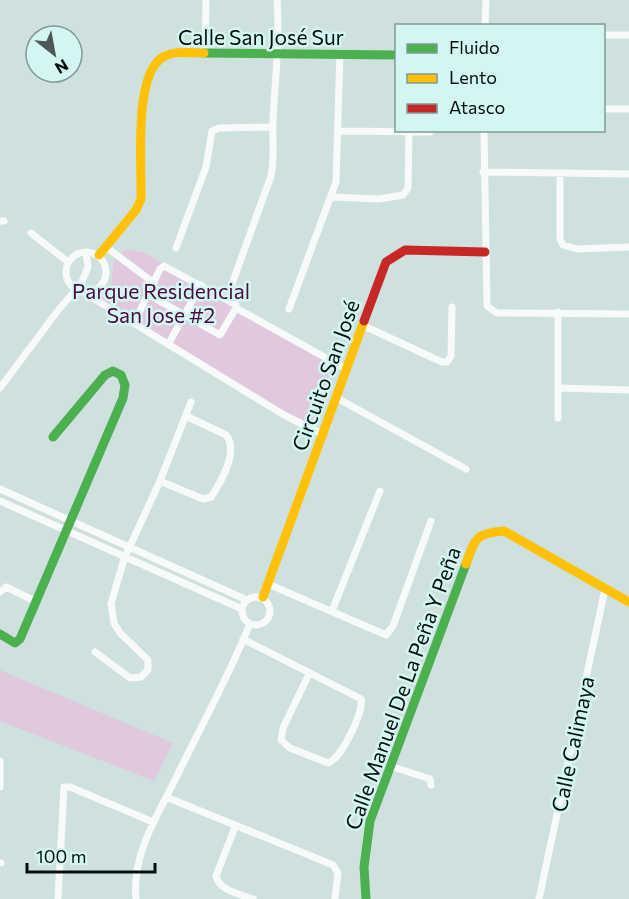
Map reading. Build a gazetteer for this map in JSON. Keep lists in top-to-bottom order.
{
  "streets": {
    "street": [
      "Calle San José Sur",
      "Circuito San José",
      "Calle Manuel De La Peña Y Peña",
      "Calle Calimaya"
    ]
  },
  "crossings": [
    ["Calle Manuel De La Peña Y Peña", "Calle Calimaya"]
  ],
  "parks": ["Parque Residencial San Jose #2"],
  "legend": ["Fluido", "Lento", "Atasco"],
  "scale_bar": "100 m",
  "north": "bottom right"
}
